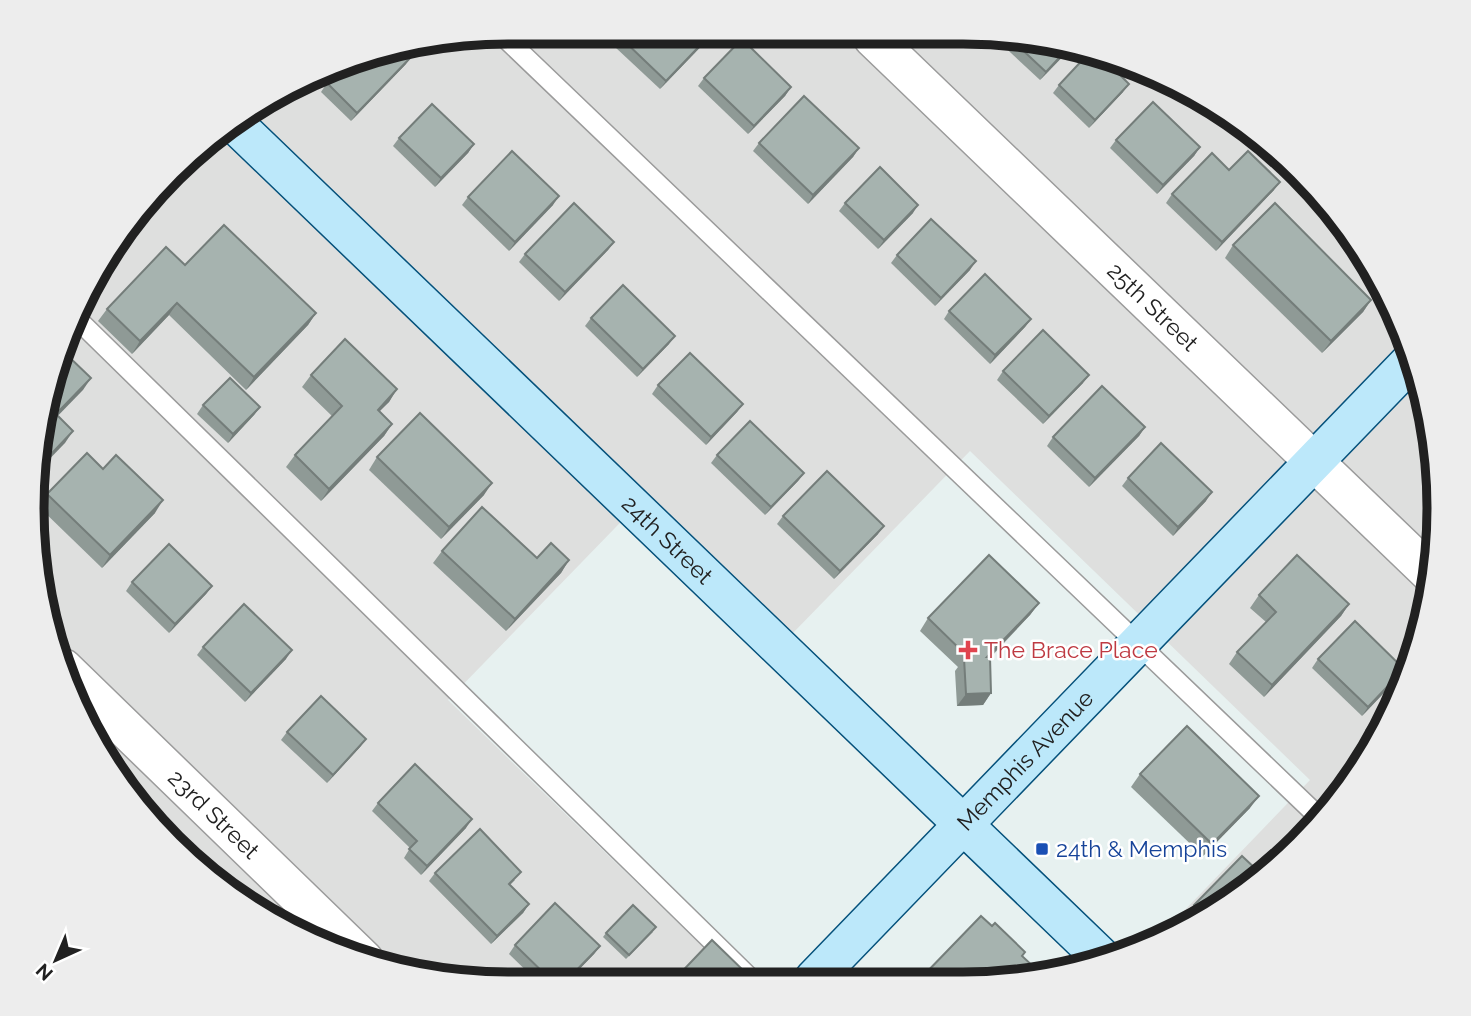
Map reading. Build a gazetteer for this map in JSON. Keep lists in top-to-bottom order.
{
  "streets": {
    "street": [
      "25th Street",
      "24th Street",
      "Memphis Avenue",
      "23rd Street"
    ]
  },
  "crossings": [
    ["25th Street", "Memphis Avenue"],
    ["24th Street", "Memphis Avenue"]
  ],
  "places": {
    "health": ["The Brace Place"],
    "transit": ["24th & Memphis"]
  },
  "north": "bottom left"
}
